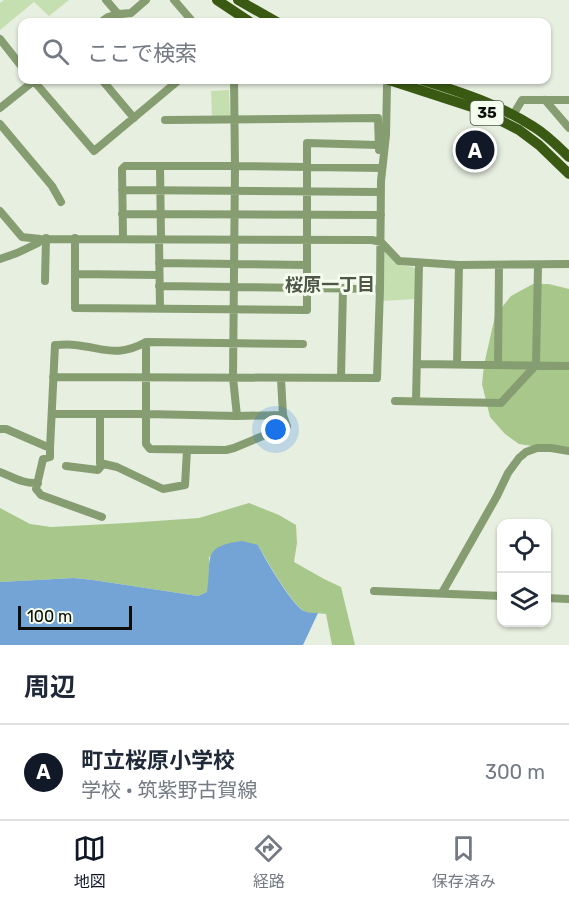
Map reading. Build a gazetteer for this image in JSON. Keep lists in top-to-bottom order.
{
  "streets": {
    "main road": ["35"]
  },
  "districts": ["桜原一丁目"],
  "scale_bar": "100 m",
  "page": {
    "search": "ここで検索",
    "pins": "A",
    "scale": "100 m",
    "heading": "周辺",
    "list": [
      {
        "mark": "A",
        "name": "町立桜原小学校",
        "note": "学校 · 筑紫野古賀線",
        "value": "300 m"
      }
    ],
    "nav": ["地図", "経路", "保存済み"]
  }
}
